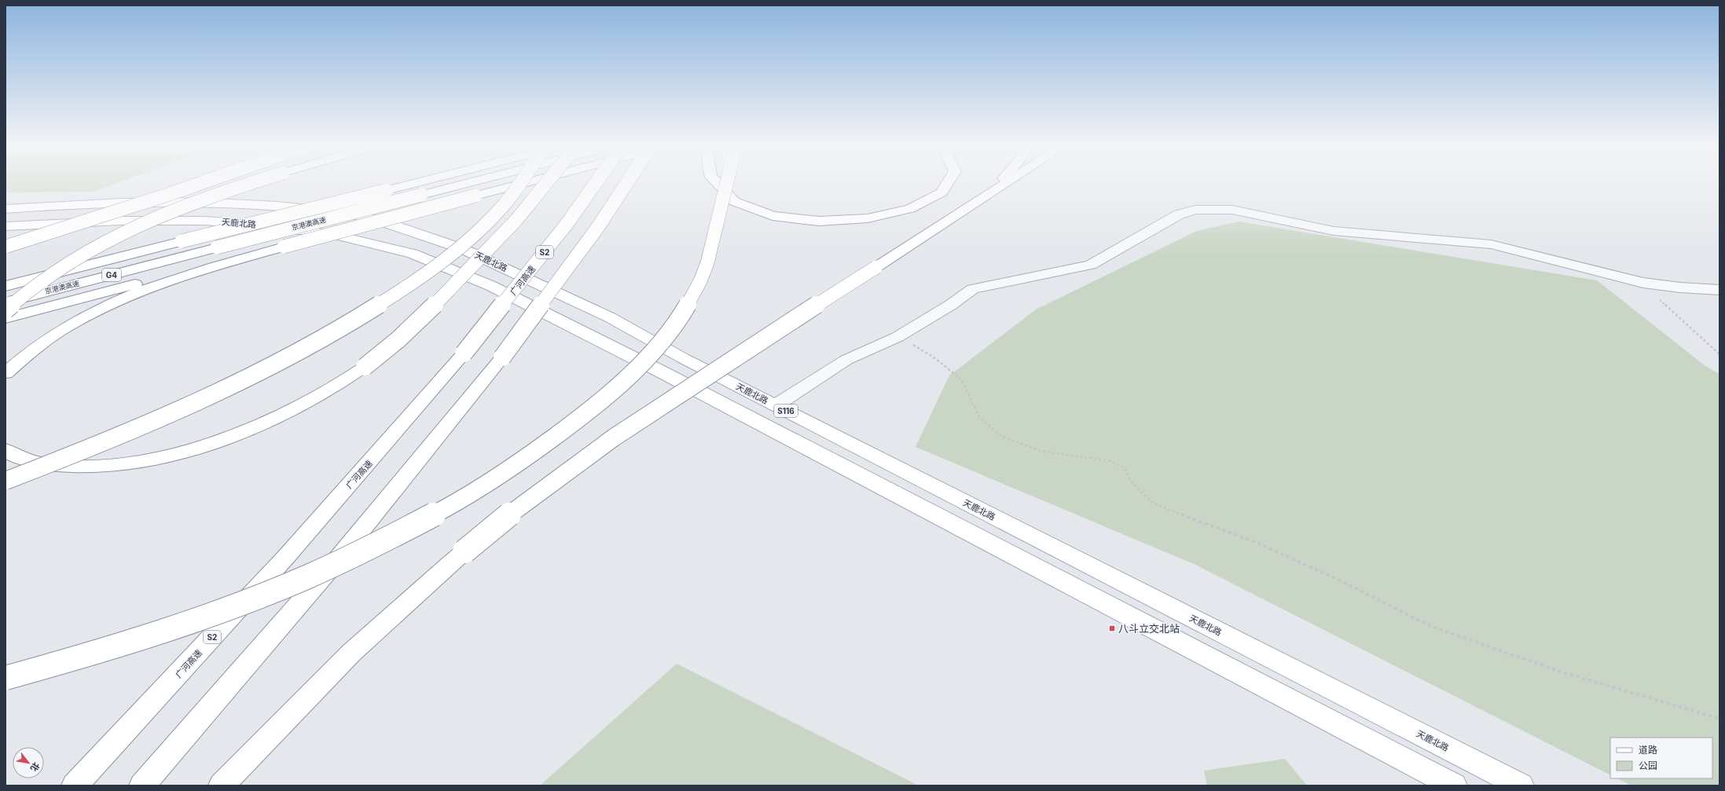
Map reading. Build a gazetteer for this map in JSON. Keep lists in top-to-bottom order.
{
  "streets": {
    "main road": [
      "天鹿北路",
      "京港澳高速",
      "S2",
      "G4",
      "广河高速",
      "S116"
    ]
  },
  "places": {
    "transit": ["八斗立交北站"]
  },
  "legend": ["道路", "公园"],
  "north": "bottom right"
}
